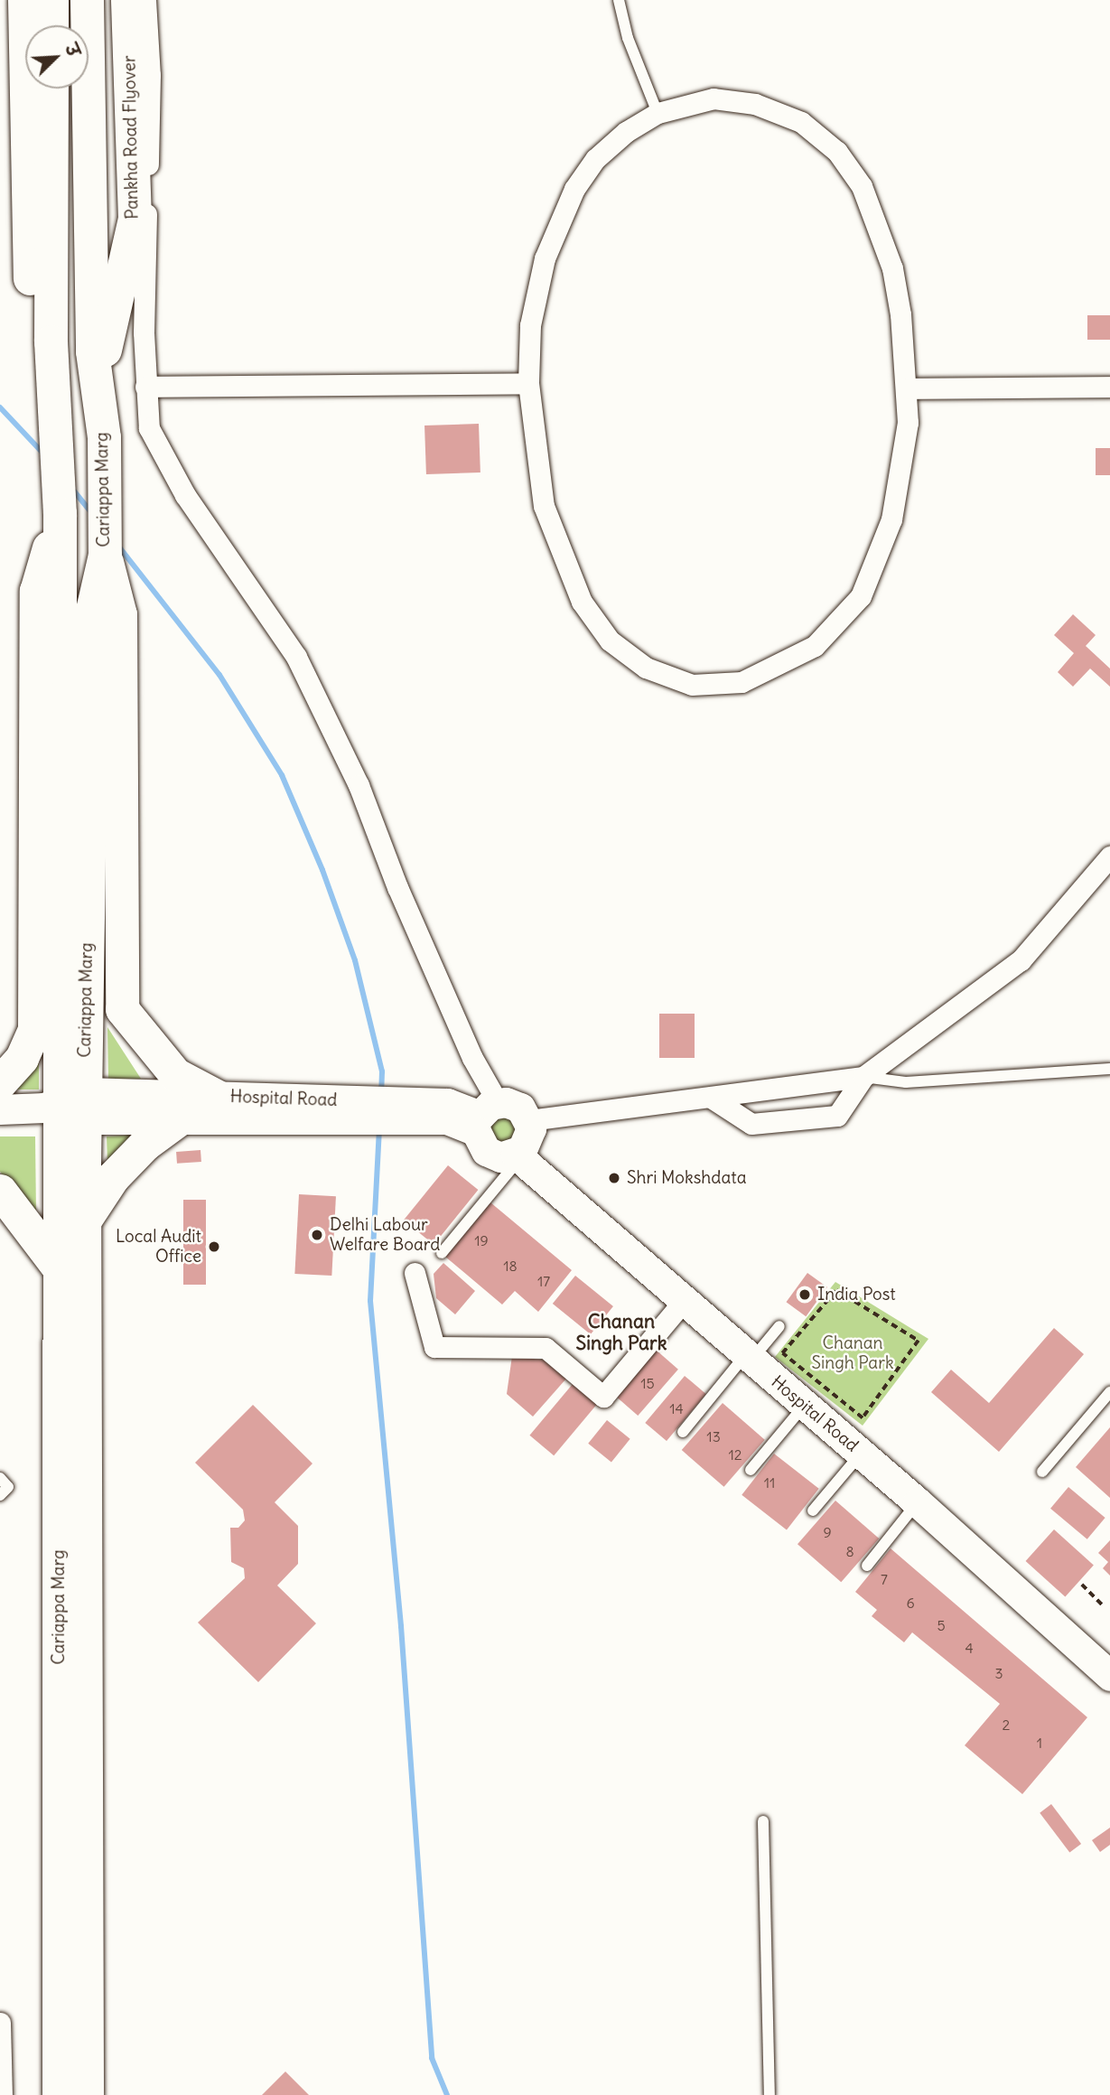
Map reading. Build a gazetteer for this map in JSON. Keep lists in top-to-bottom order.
{
  "streets": {
    "main road": ["Pankha Road Flyover", "Cariappa Marg"],
    "street": ["Hospital Road"]
  },
  "crossings": [
    ["Pankha Road Flyover", "Cariappa Marg"],
    ["Cariappa Marg", "Hospital Road"]
  ],
  "districts": ["Chanan Singh Park"],
  "parks": ["Chanan Singh Park"],
  "places": [
    "Shri Mokshdata",
    "Delhi Labour Welfare Board",
    "Local Audit Office",
    "India Post"
  ],
  "house_numbers": [
    "19",
    "18",
    "17",
    "15",
    "14",
    "13",
    "12",
    "11",
    "9",
    "8",
    "7",
    "6",
    "5",
    "4",
    "3",
    "2",
    "1"
  ],
  "north": "top right"
}
